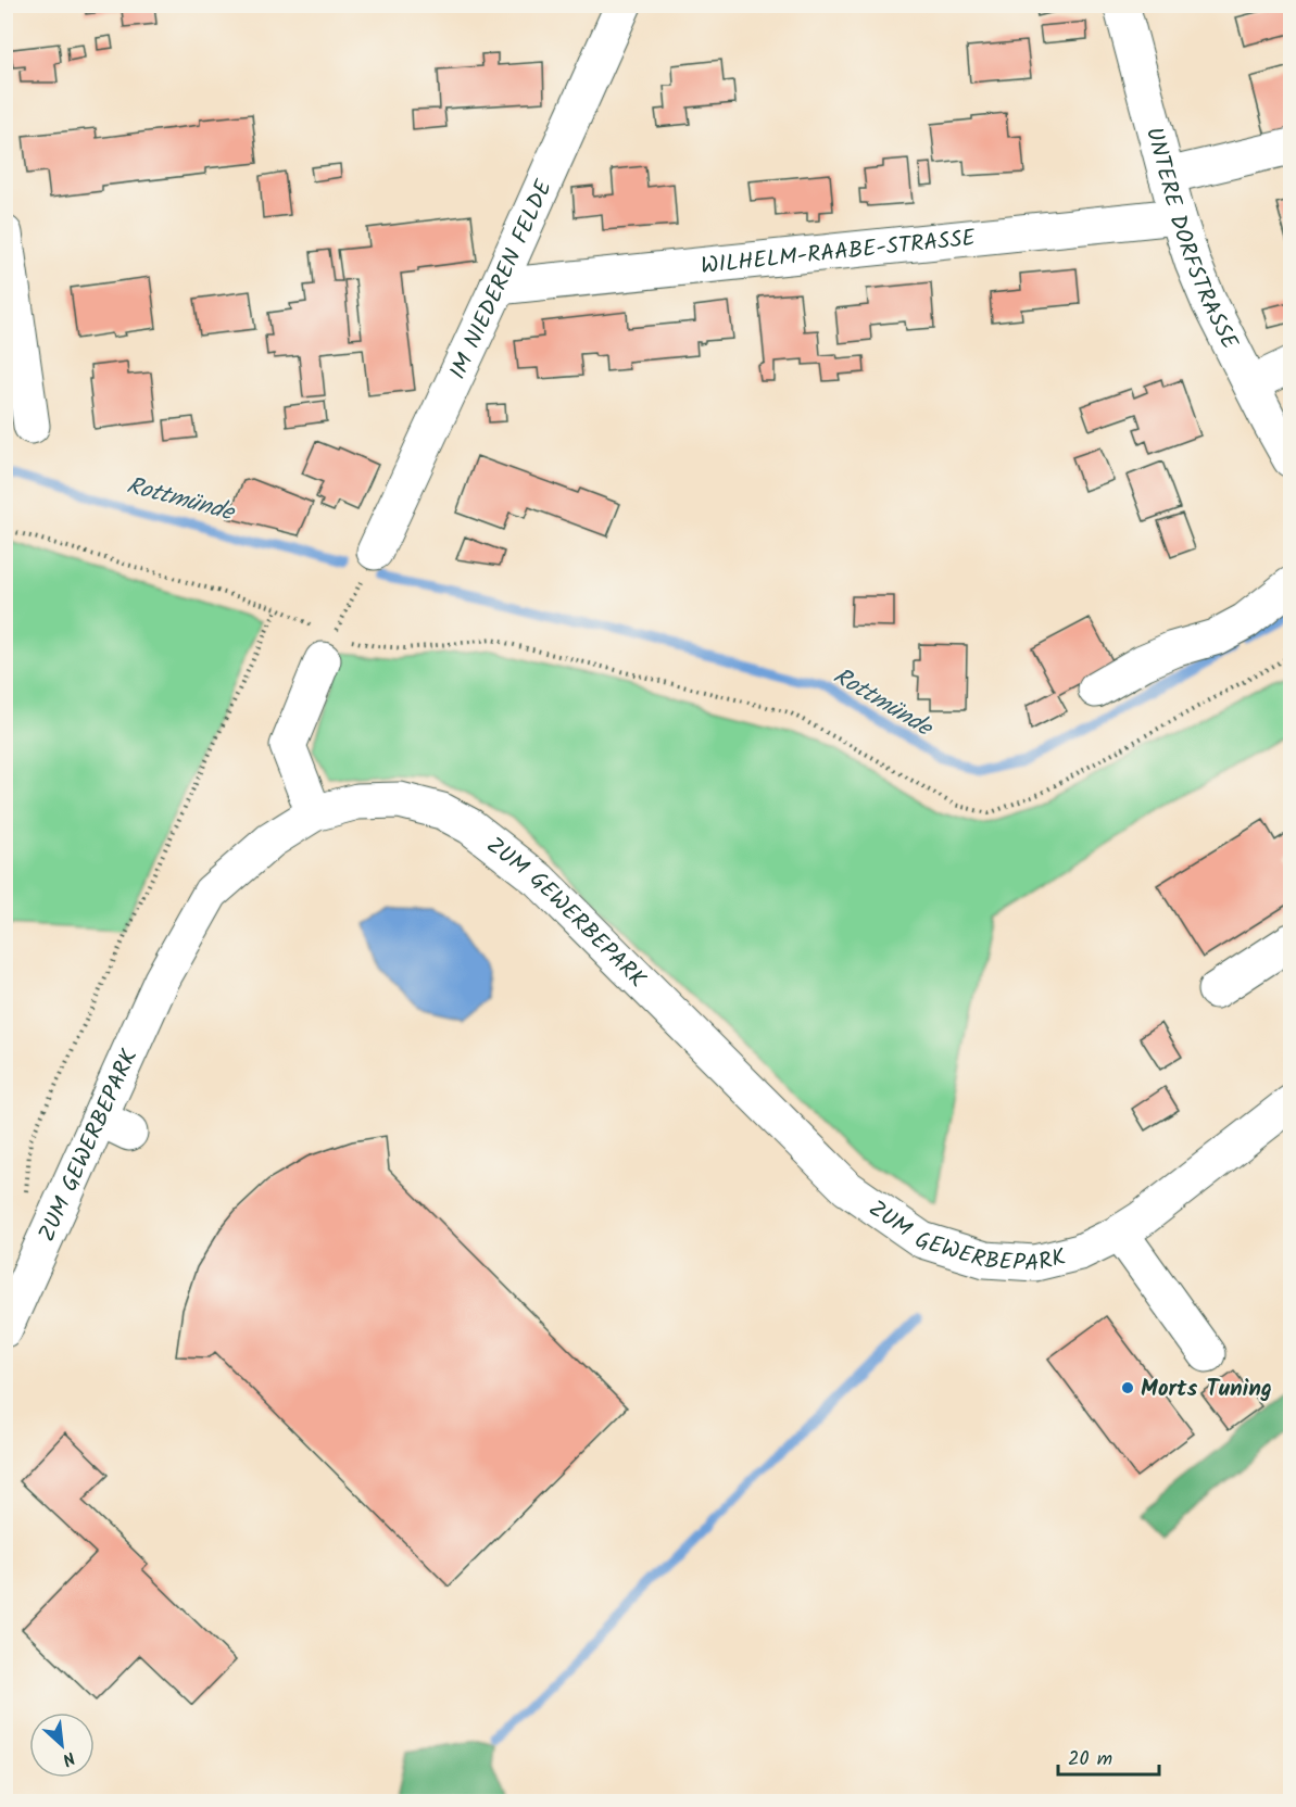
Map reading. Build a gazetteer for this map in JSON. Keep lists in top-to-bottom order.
{
  "streets": {
    "street": [
      "UNTERE DORFSTRASSE",
      "WILHELM-RAABE-STRASSE",
      "IM NIEDEREN FELDE",
      "ZUM GEWERBEPARK"
    ]
  },
  "crossings": [
    ["UNTERE DORFSTRASSE", "WILHELM-RAABE-STRASSE"],
    ["WILHELM-RAABE-STRASSE", "IM NIEDEREN FELDE"]
  ],
  "water": ["Rottmünde"],
  "places": ["Morts Tuning"],
  "scale_bar": "20 m",
  "north": "bottom right"
}
